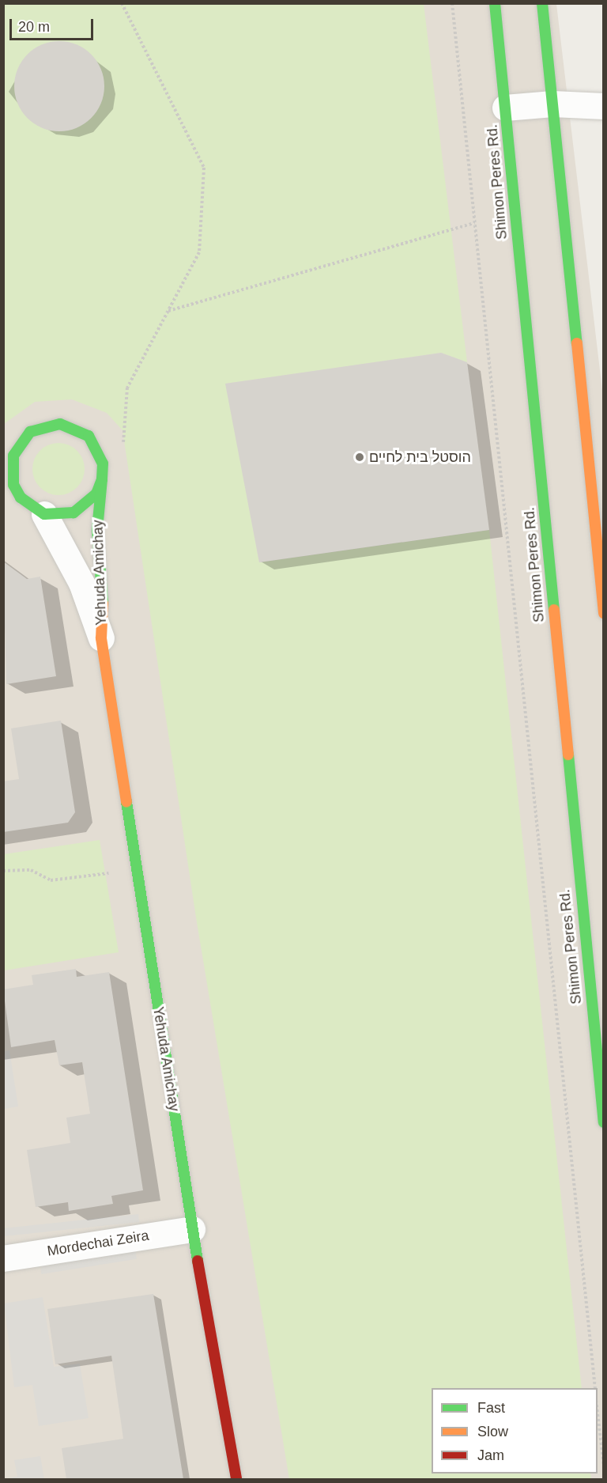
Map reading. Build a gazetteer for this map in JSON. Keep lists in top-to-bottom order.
{
  "streets": {
    "street": ["Shimon Peres Rd.", "Yehuda Amichay", "Mordechai Zeira"]
  },
  "crossings": [
    ["Yehuda Amichay", "Mordechai Zeira"]
  ],
  "places": ["הוסטל בית לחיים"],
  "legend": ["Fast", "Slow", "Jam"],
  "scale_bar": "20 m"
}
